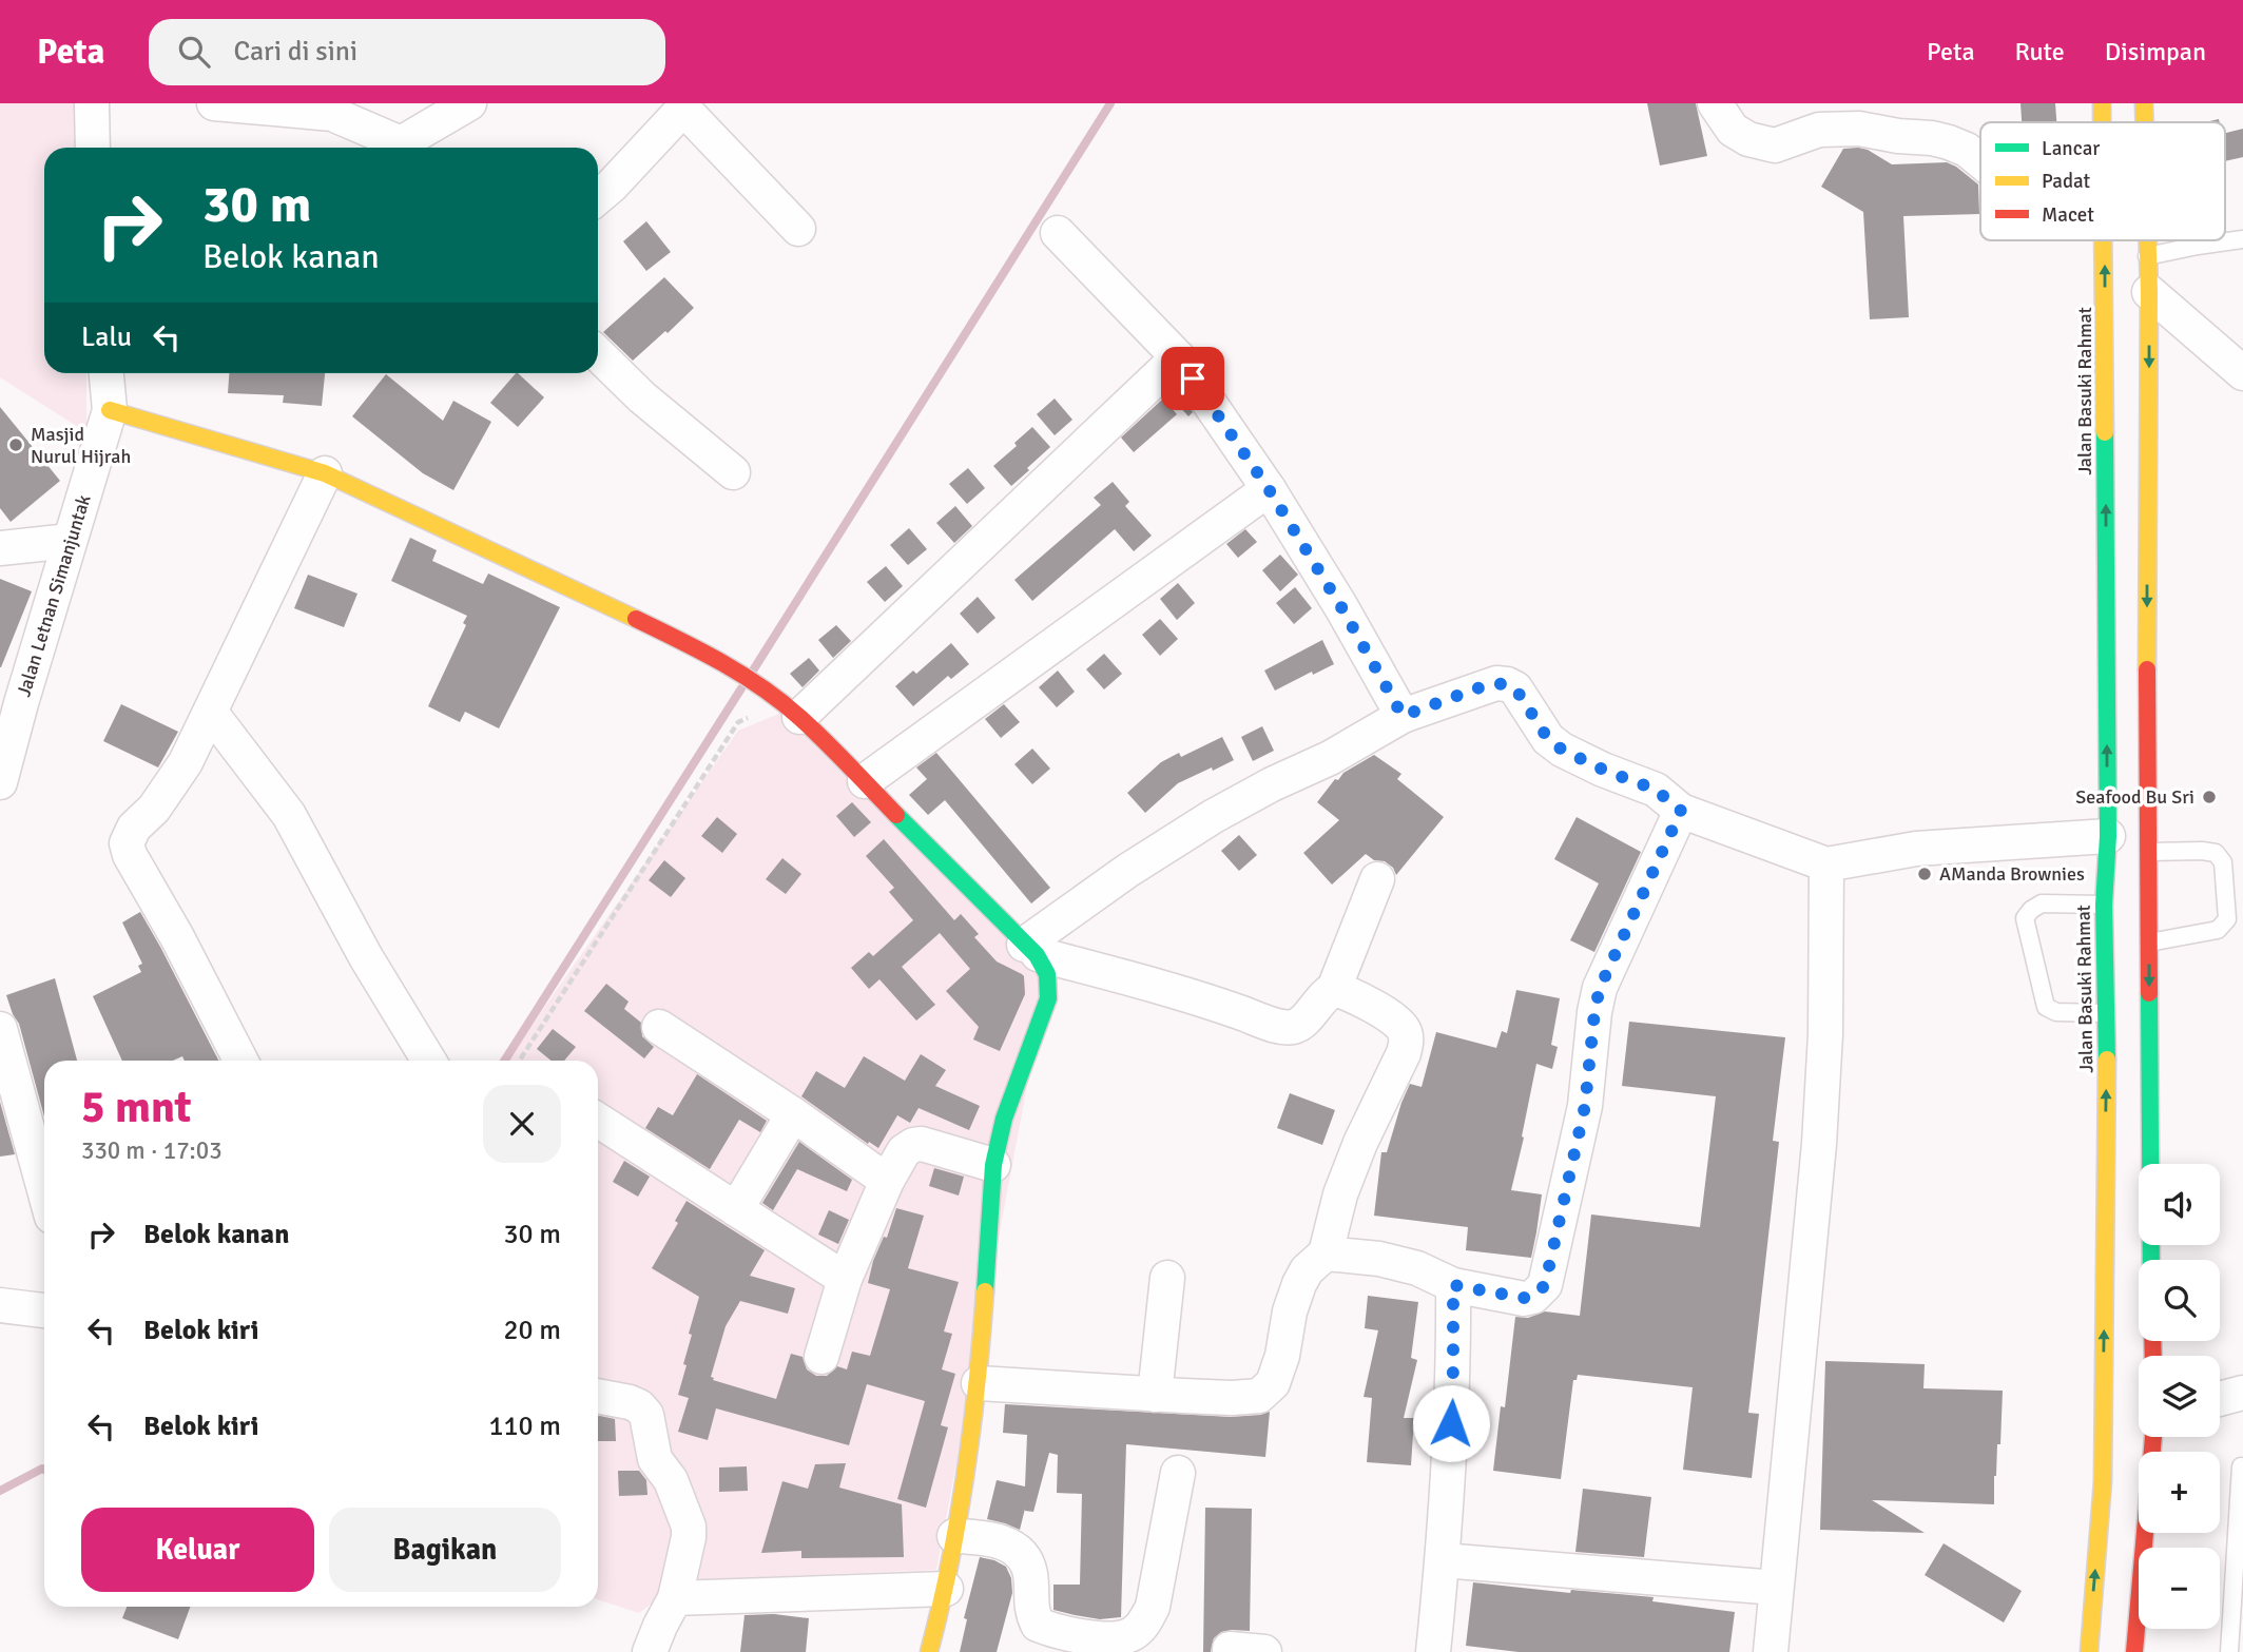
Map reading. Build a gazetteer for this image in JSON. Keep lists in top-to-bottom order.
{
  "streets": {
    "main road": ["Jalan Basuki Rahmat"],
    "street": ["Jalan Letnan Simanjuntak"]
  },
  "places": ["Masjid Nurul Hijrah", "Seafood Bu Sri", "AManda Brownies"],
  "legend": ["Lancar", "Padat", "Macet"],
  "page": {
    "header": "Peta",
    "search": "Cari di sini",
    "nav": ["Peta", "Rute", "Disimpan"],
    "turn": ["30 m", "Belok kanan"],
    "then": "Lalu",
    "heading": ["5 mnt", "330 m · 17:03"],
    "map_buttons": ["+", "−"],
    "list": [
      {
        "name": "Belok kanan",
        "value": "30 m"
      },
      {
        "name": "Belok kiri",
        "value": "20 m"
      },
      {
        "name": "Belok kiri",
        "value": "110 m"
      }
    ],
    "buttons": ["Keluar", "Bagikan"]
  }
}
